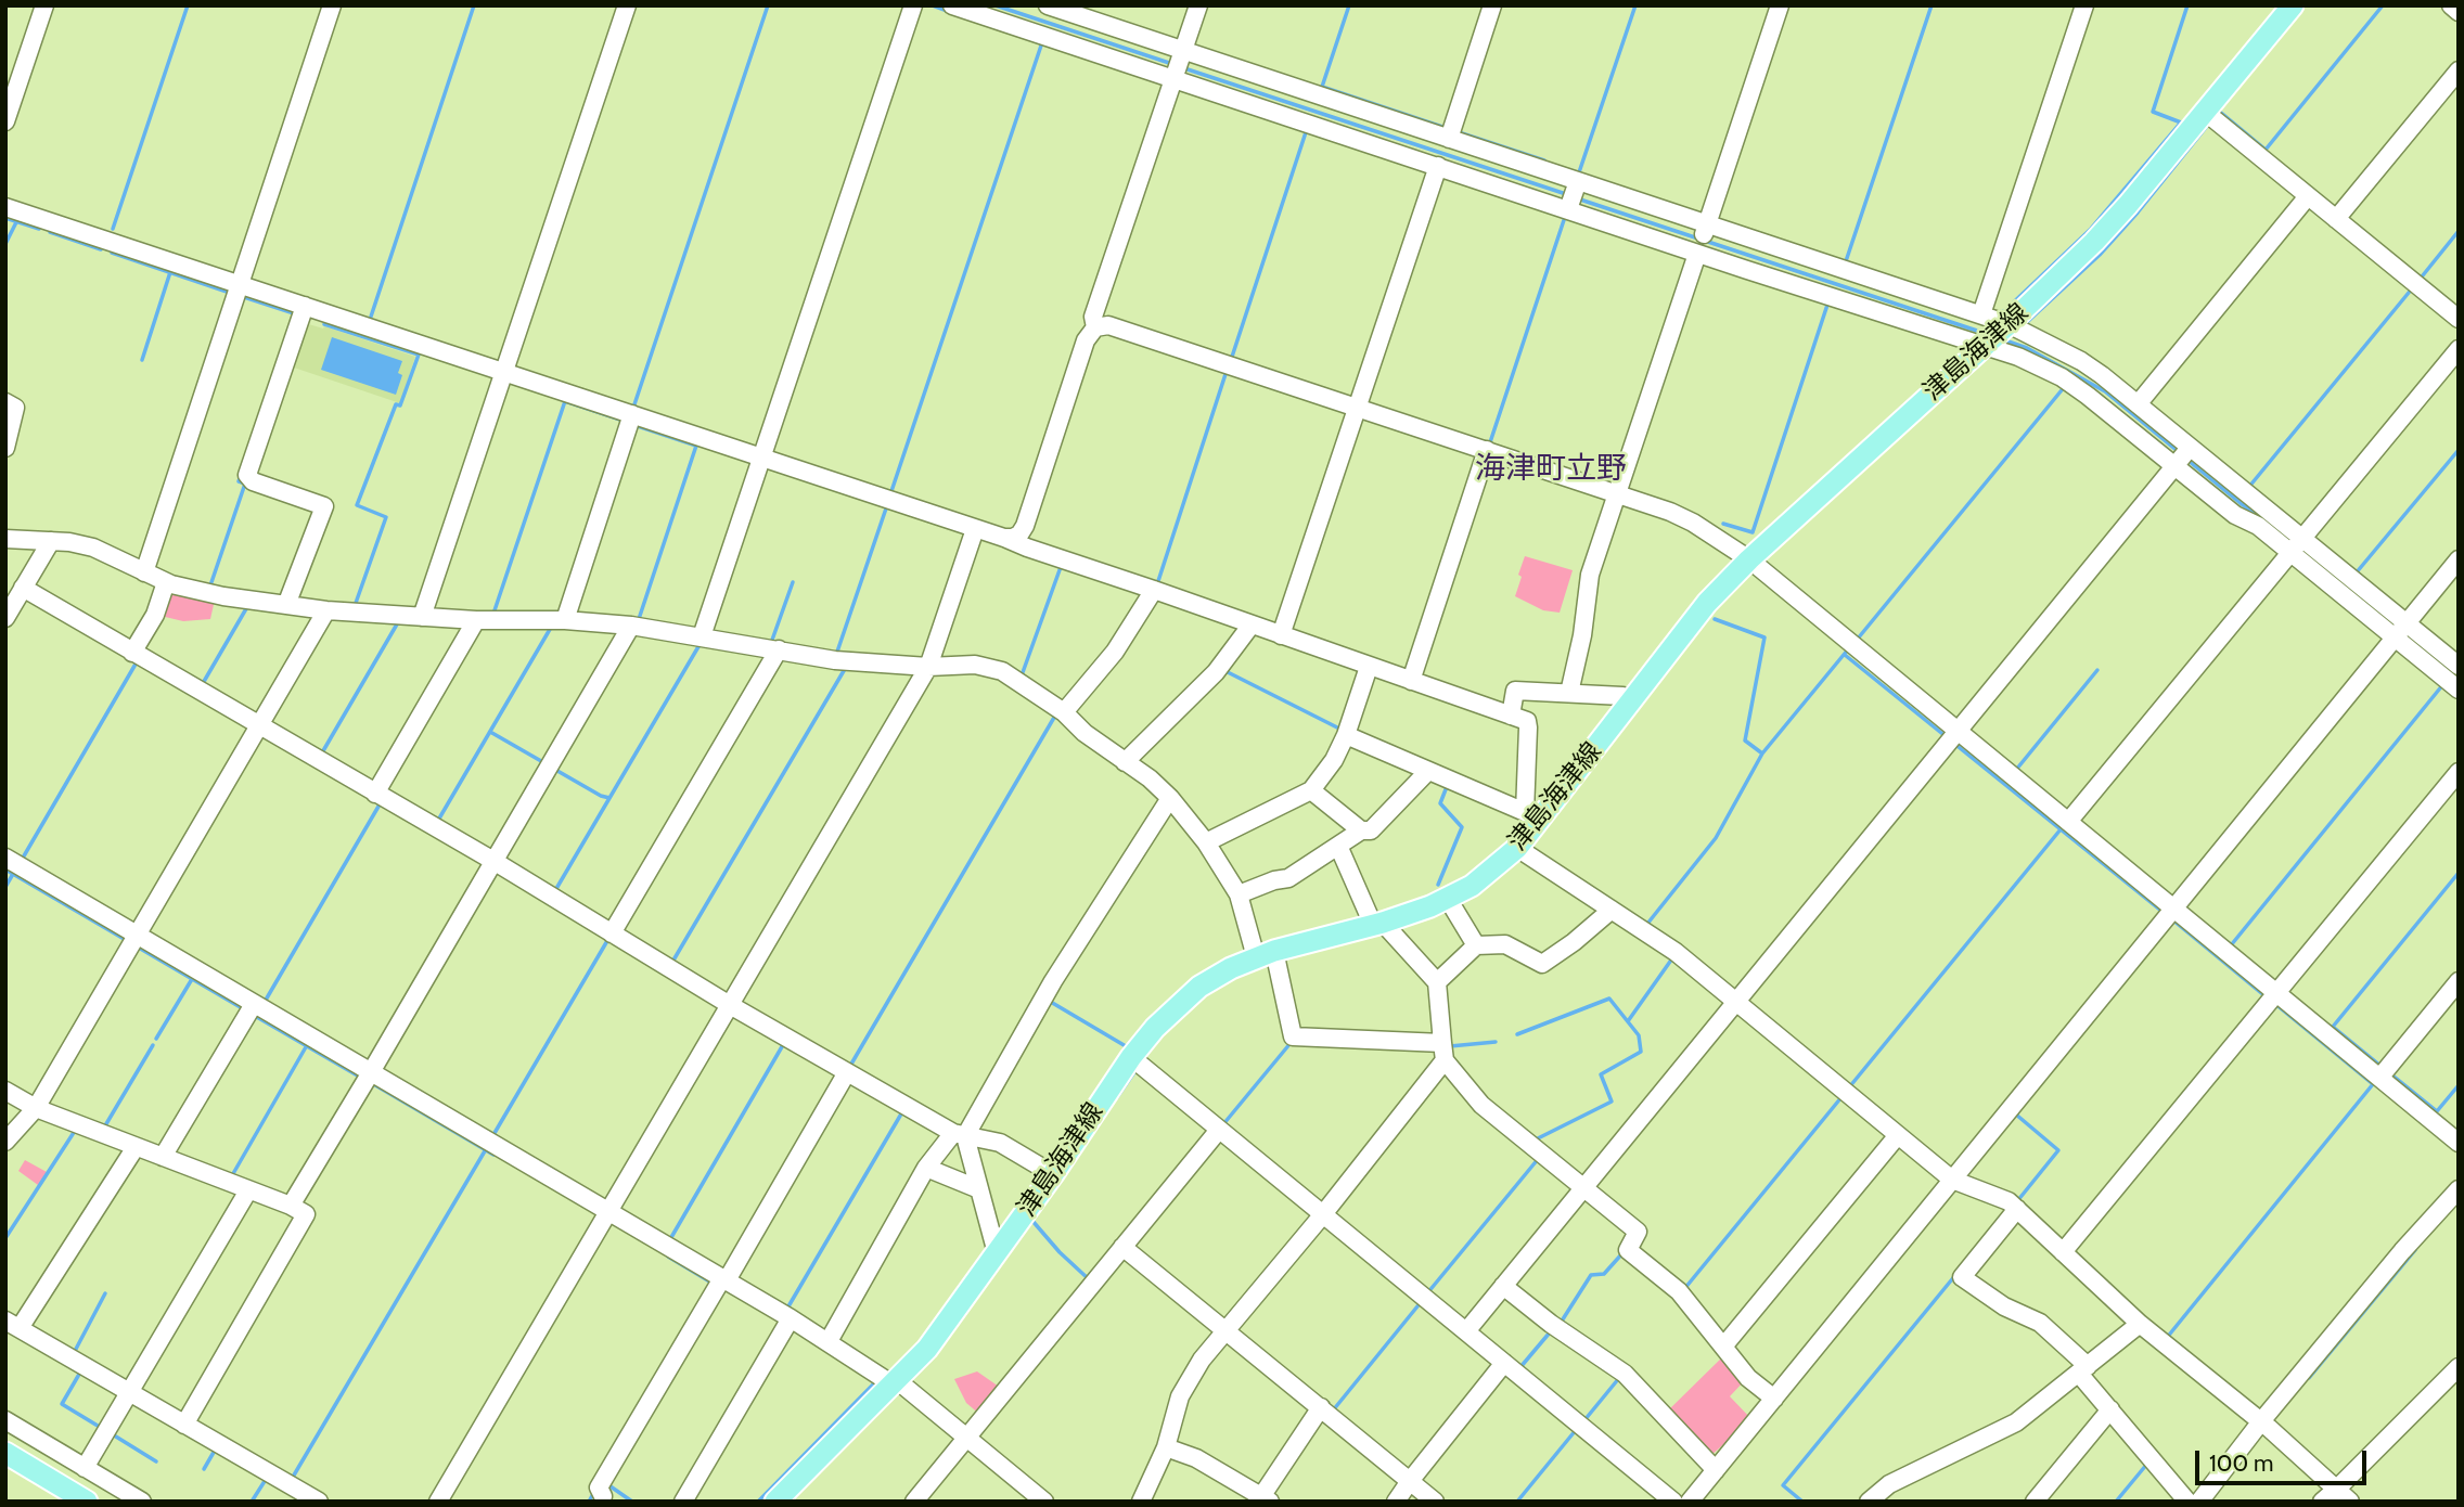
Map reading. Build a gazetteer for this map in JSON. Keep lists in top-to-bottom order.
{
  "streets": {
    "main road": ["津島海津線"]
  },
  "districts": ["海津町立野"],
  "scale_bar": "100 m"
}
